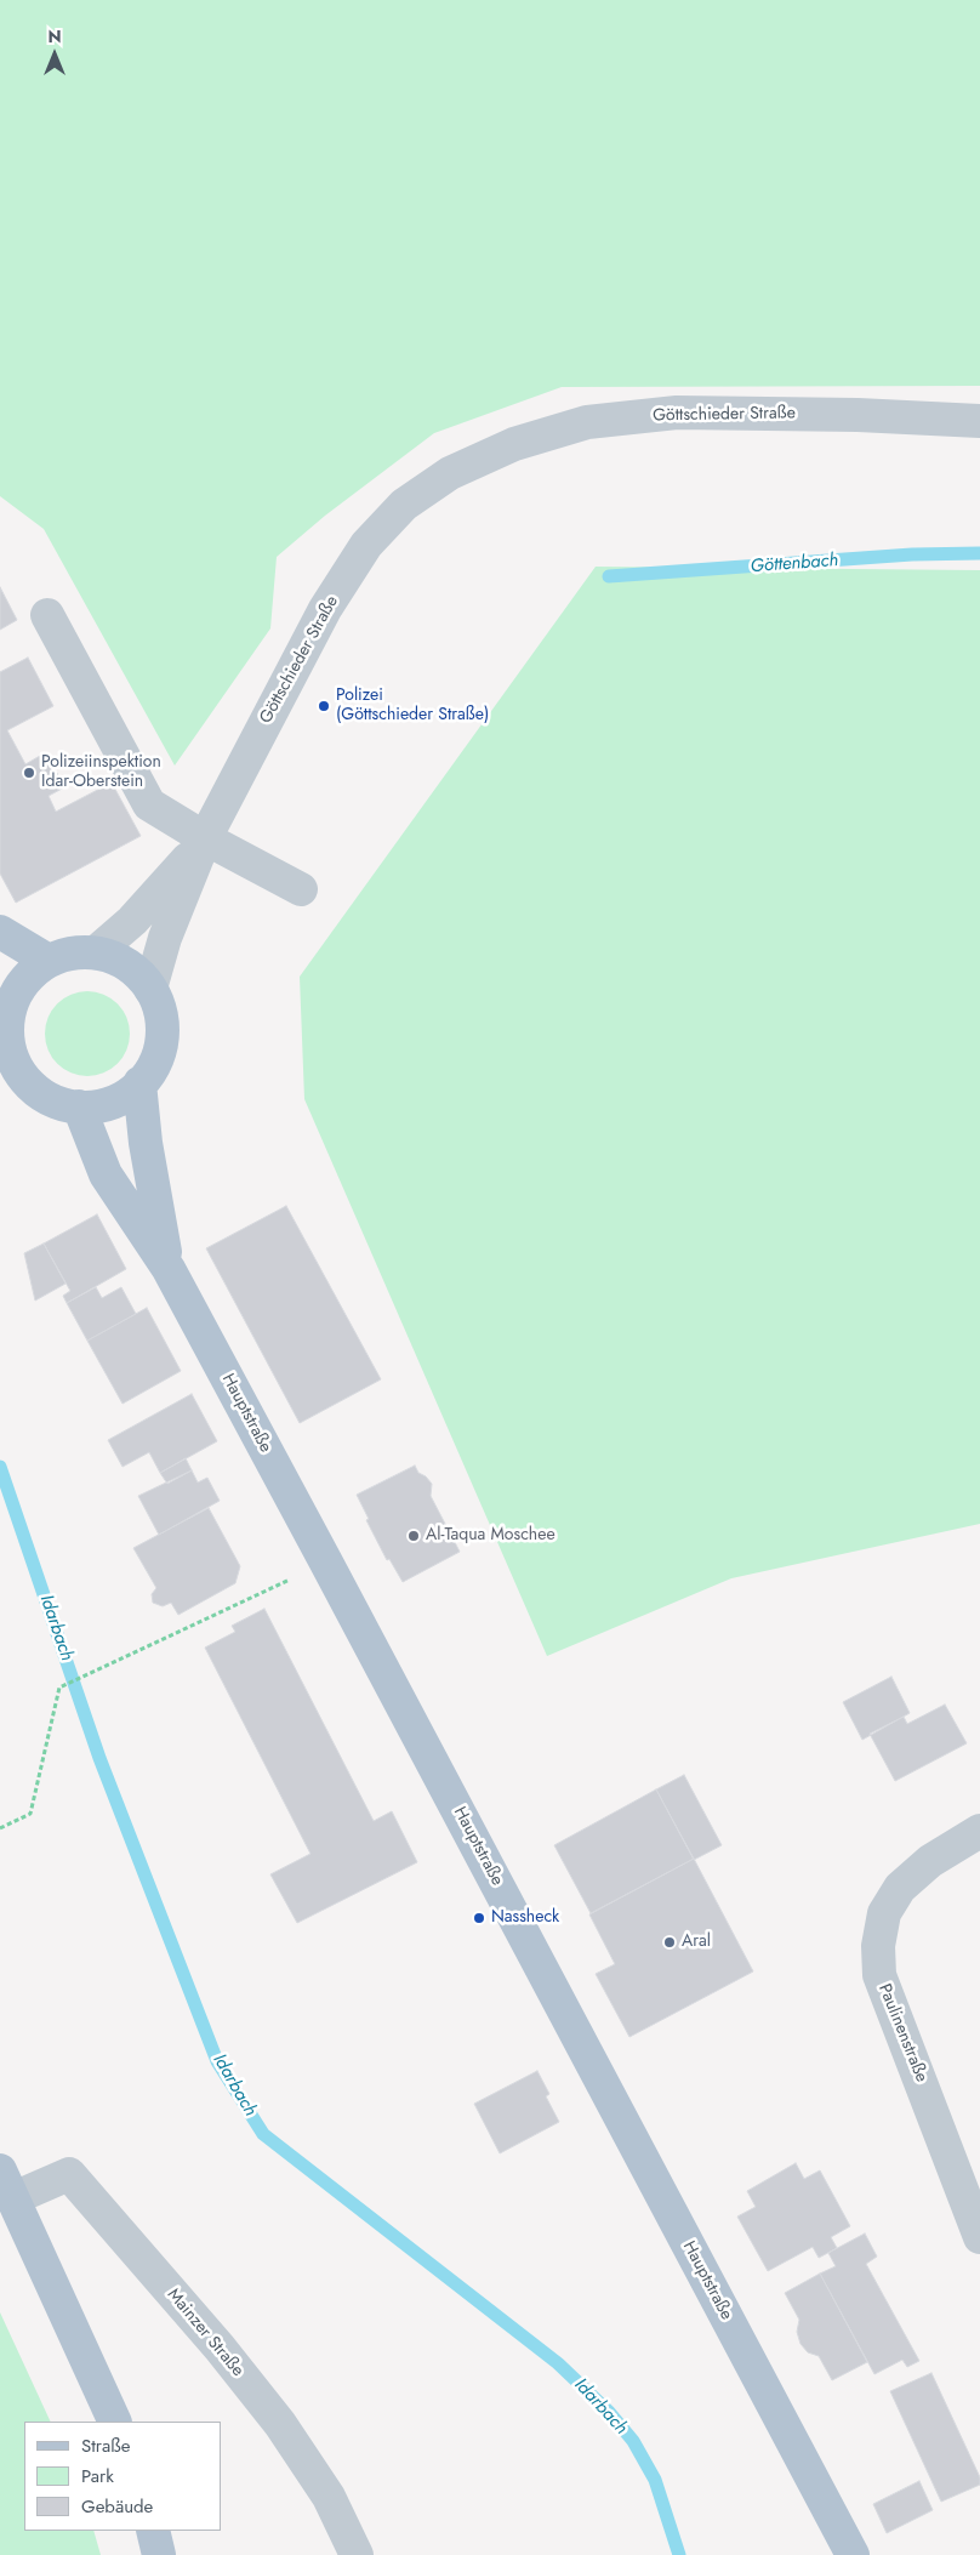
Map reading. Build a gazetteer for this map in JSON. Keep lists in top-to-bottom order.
{
  "streets": {
    "main road": ["Hauptstraße", "Mainzer Straße"],
    "street": ["Göttschieder Straße", "Paulinenstraße"]
  },
  "crossings": [
    ["Göttschieder Straße", "Hauptstraße"]
  ],
  "water": ["Göttenbach", "Idarbach"],
  "places": [
    "Polizei (Göttschieder Straße)",
    "Polizeiinspektion Idar-Oberstein",
    "Al-Taqua Moschee",
    "Nassheck",
    "Aral"
  ],
  "legend": ["Straße", "Park", "Gebäude"],
  "north": "top"
}
